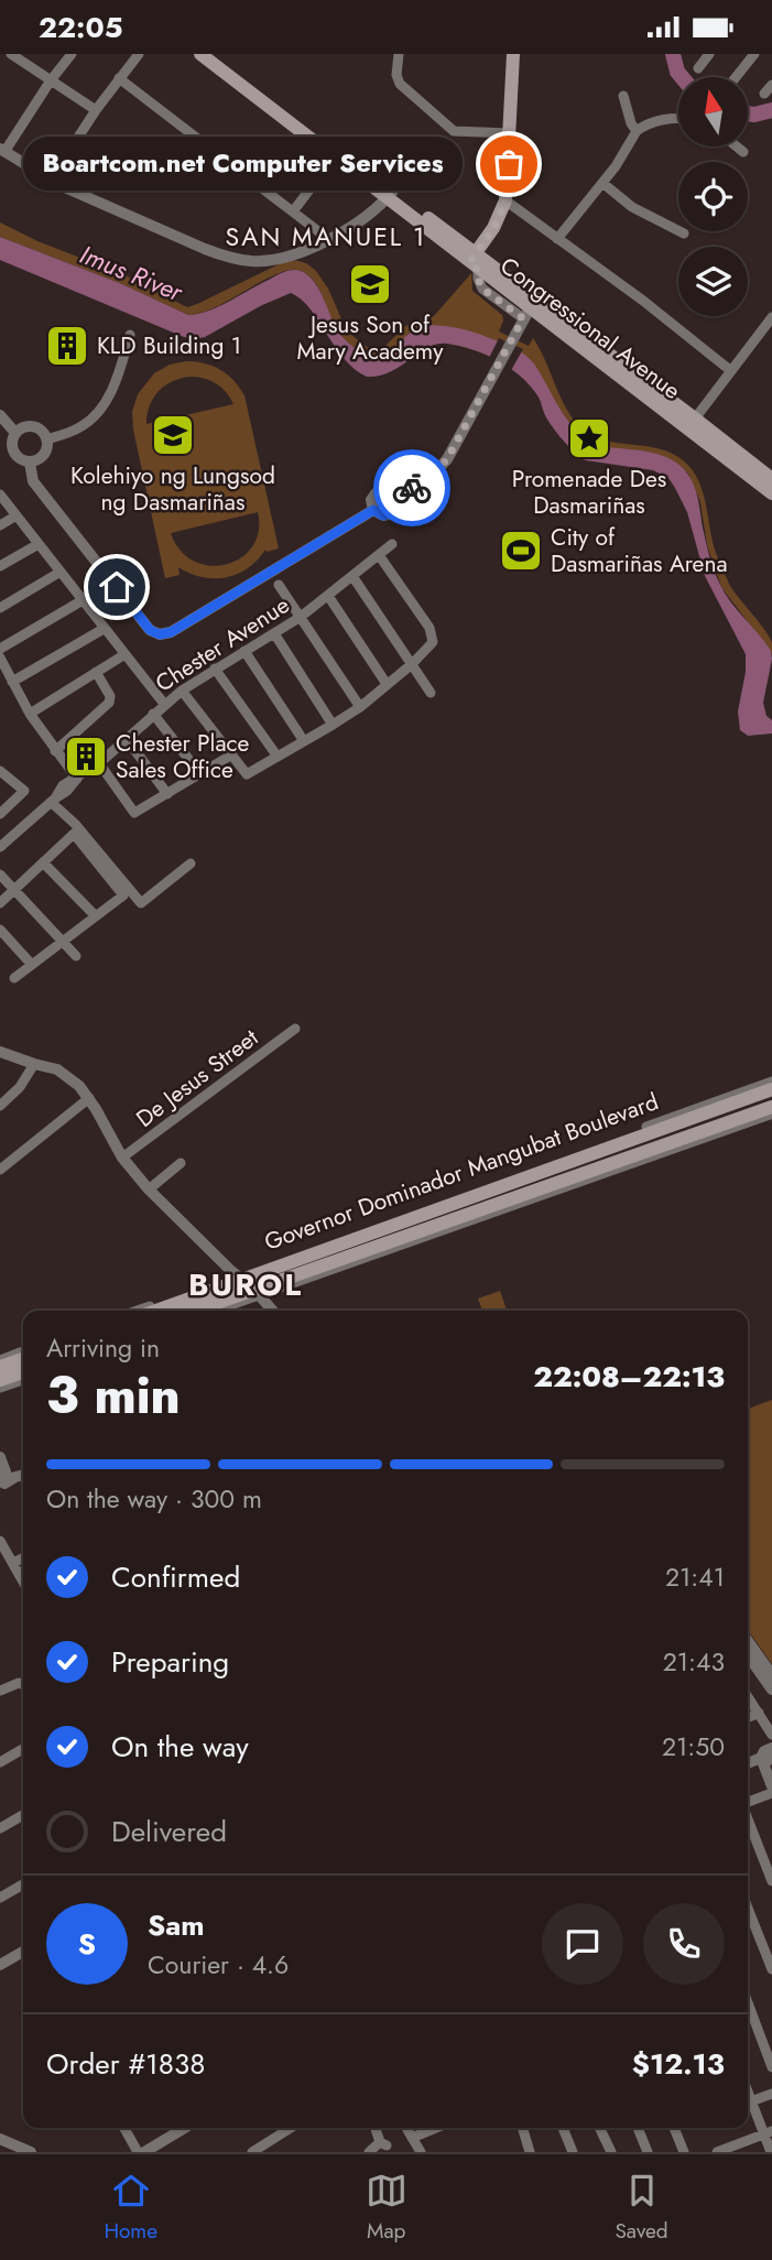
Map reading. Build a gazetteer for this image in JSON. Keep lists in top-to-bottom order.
{
  "streets": {
    "main road": ["Congressional Avenue", "Governor Dominador Mangubat Boulevard"],
    "street": ["Chester Avenue", "De Jesus Street"]
  },
  "districts": ["SAN MANUEL 1", "BUROL"],
  "water": ["Imus River"],
  "places": {
    "other": ["Boartcom.net Computer Services"],
    "school or university": ["Jesus Son of Mary Academy", "Kolehiyo ng Lungsod ng Dasmariñas"],
    "building": ["KLD Building 1", "Chester Place Sales Office"],
    "place": ["Promenade Des Dasmariñas"],
    "sports": ["City of Dasmariñas Arena"]
  },
  "north": "top",
  "page": {
    "status": "22:05",
    "bubble": "Boartcom.net Computer Services",
    "heading": ["3 min", "Arriving in", "22:08–22:13"],
    "panel": [
      "Sam",
      "Courier · 4.6",
      "Order #1838",
      "$12.13"
    ],
    "bar": "On the way · 300 m",
    "list": [
      ["Confirmed", "21:41"],
      ["Preparing", "21:43"],
      ["On the way", "21:50"],
      "Delivered"
    ],
    "round": "S",
    "tabs": ["Home", "Map", "Saved"]
  }
}
